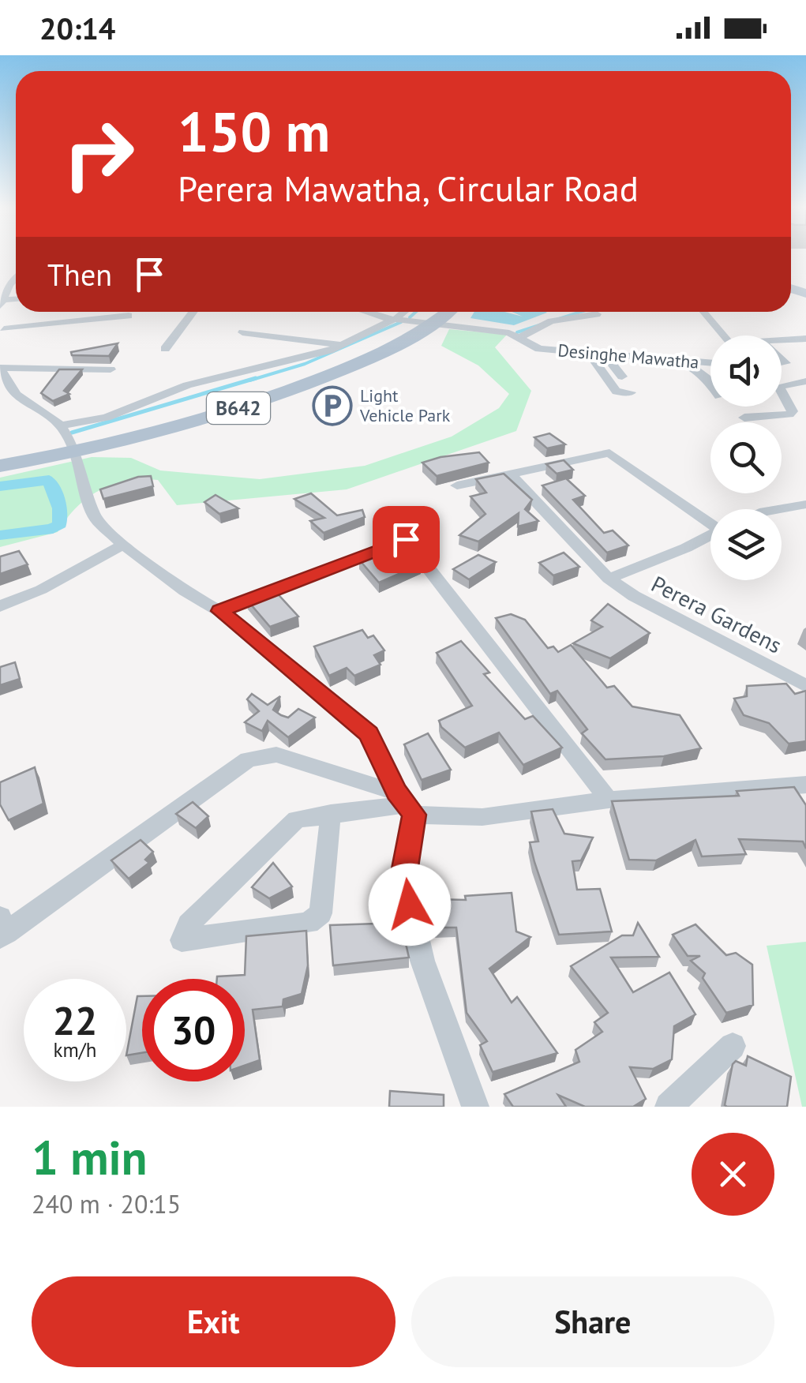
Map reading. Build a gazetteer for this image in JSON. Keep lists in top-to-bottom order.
{
  "streets": {
    "main road": ["B642"],
    "street": ["Desinghe Mawatha", "Perera Gardens"]
  },
  "crossings": [
    ["Desinghe Mawatha", "B642"]
  ],
  "places": {
    "parking": ["Light Vehicle Park"]
  },
  "page": {
    "status": "20:14",
    "turn": ["150 m", "Perera Mawatha, Circular Road"],
    "then": "Then",
    "speed": "22 km/h",
    "limit": "30",
    "heading": ["1 min", "240 m · 20:15"],
    "buttons": ["Exit", "Share"]
  }
}
